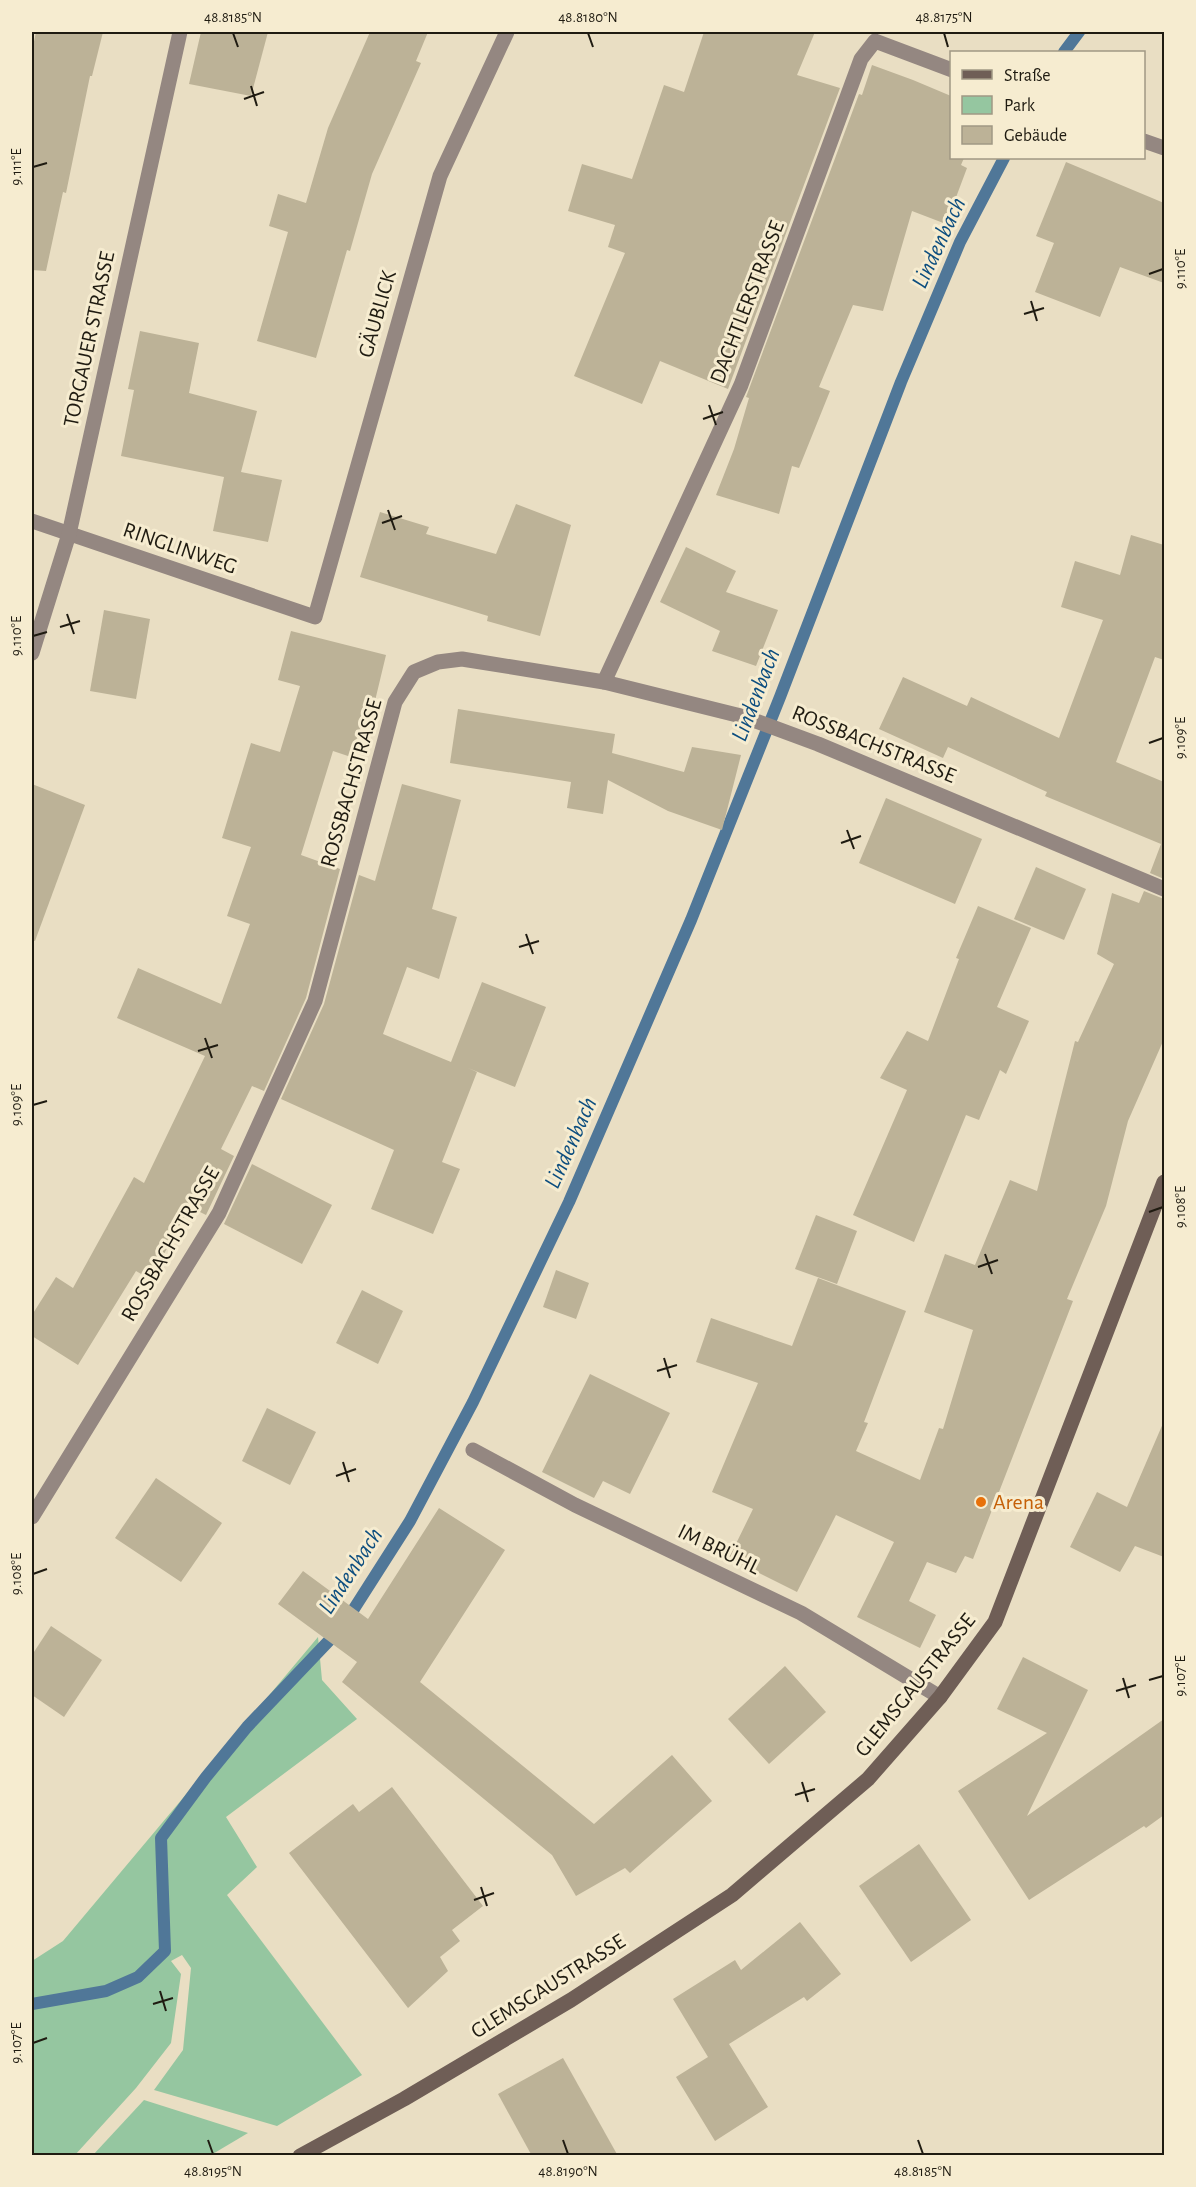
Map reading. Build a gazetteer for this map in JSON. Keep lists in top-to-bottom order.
{
  "streets": {
    "main road": ["GLEMSGAUSTRASSE"],
    "street": [
      "DACHTLERSTRASSE",
      "GÄUBLICK",
      "TORGAUER STRASSE",
      "RINGLINWEG",
      "ROSSBACHSTRASSE",
      "IM BRÜHL"
    ]
  },
  "crossings": [
    ["DACHTLERSTRASSE", "ROSSBACHSTRASSE"],
    ["GÄUBLICK", "RINGLINWEG"],
    ["TORGAUER STRASSE", "RINGLINWEG"],
    ["IM BRÜHL", "GLEMSGAUSTRASSE"]
  ],
  "water": ["Lindenbach"],
  "places": ["Arena"],
  "legend": ["Straße", "Park", "Gebäude"],
  "coordinates": [
    "48.8185°N",
    "48.8180°N",
    "48.8175°N",
    "9.111°E",
    "9.110°E",
    "9.109°E",
    "9.108°E",
    "9.107°E",
    "48.8195°N",
    "48.8190°N"
  ]
}
